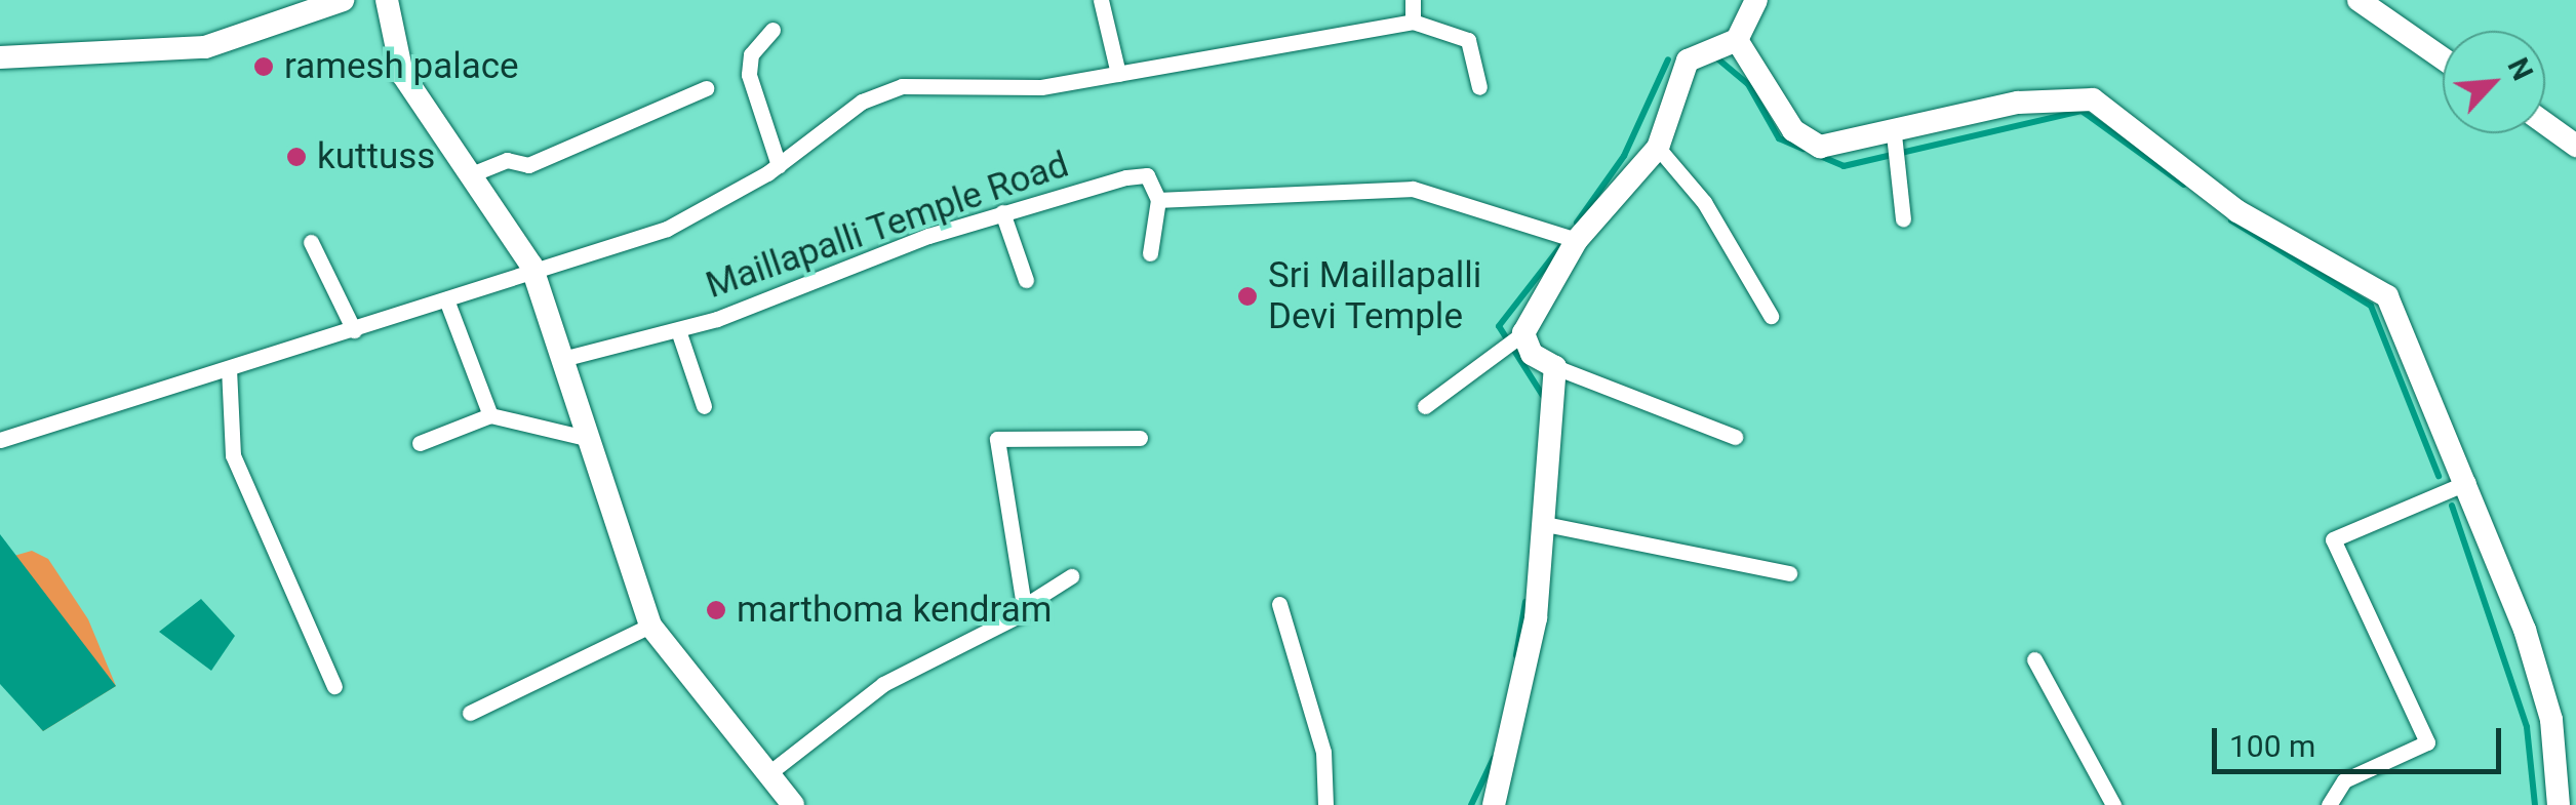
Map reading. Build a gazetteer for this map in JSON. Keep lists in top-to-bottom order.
{
  "streets": {
    "street": ["Maillapalli Temple Road"]
  },
  "places": [
    "ramesh palace",
    "kuttuss",
    "Sri Maillapalli Devi Temple",
    "marthoma kendram"
  ],
  "scale_bar": "100 m",
  "north": "top right"
}
